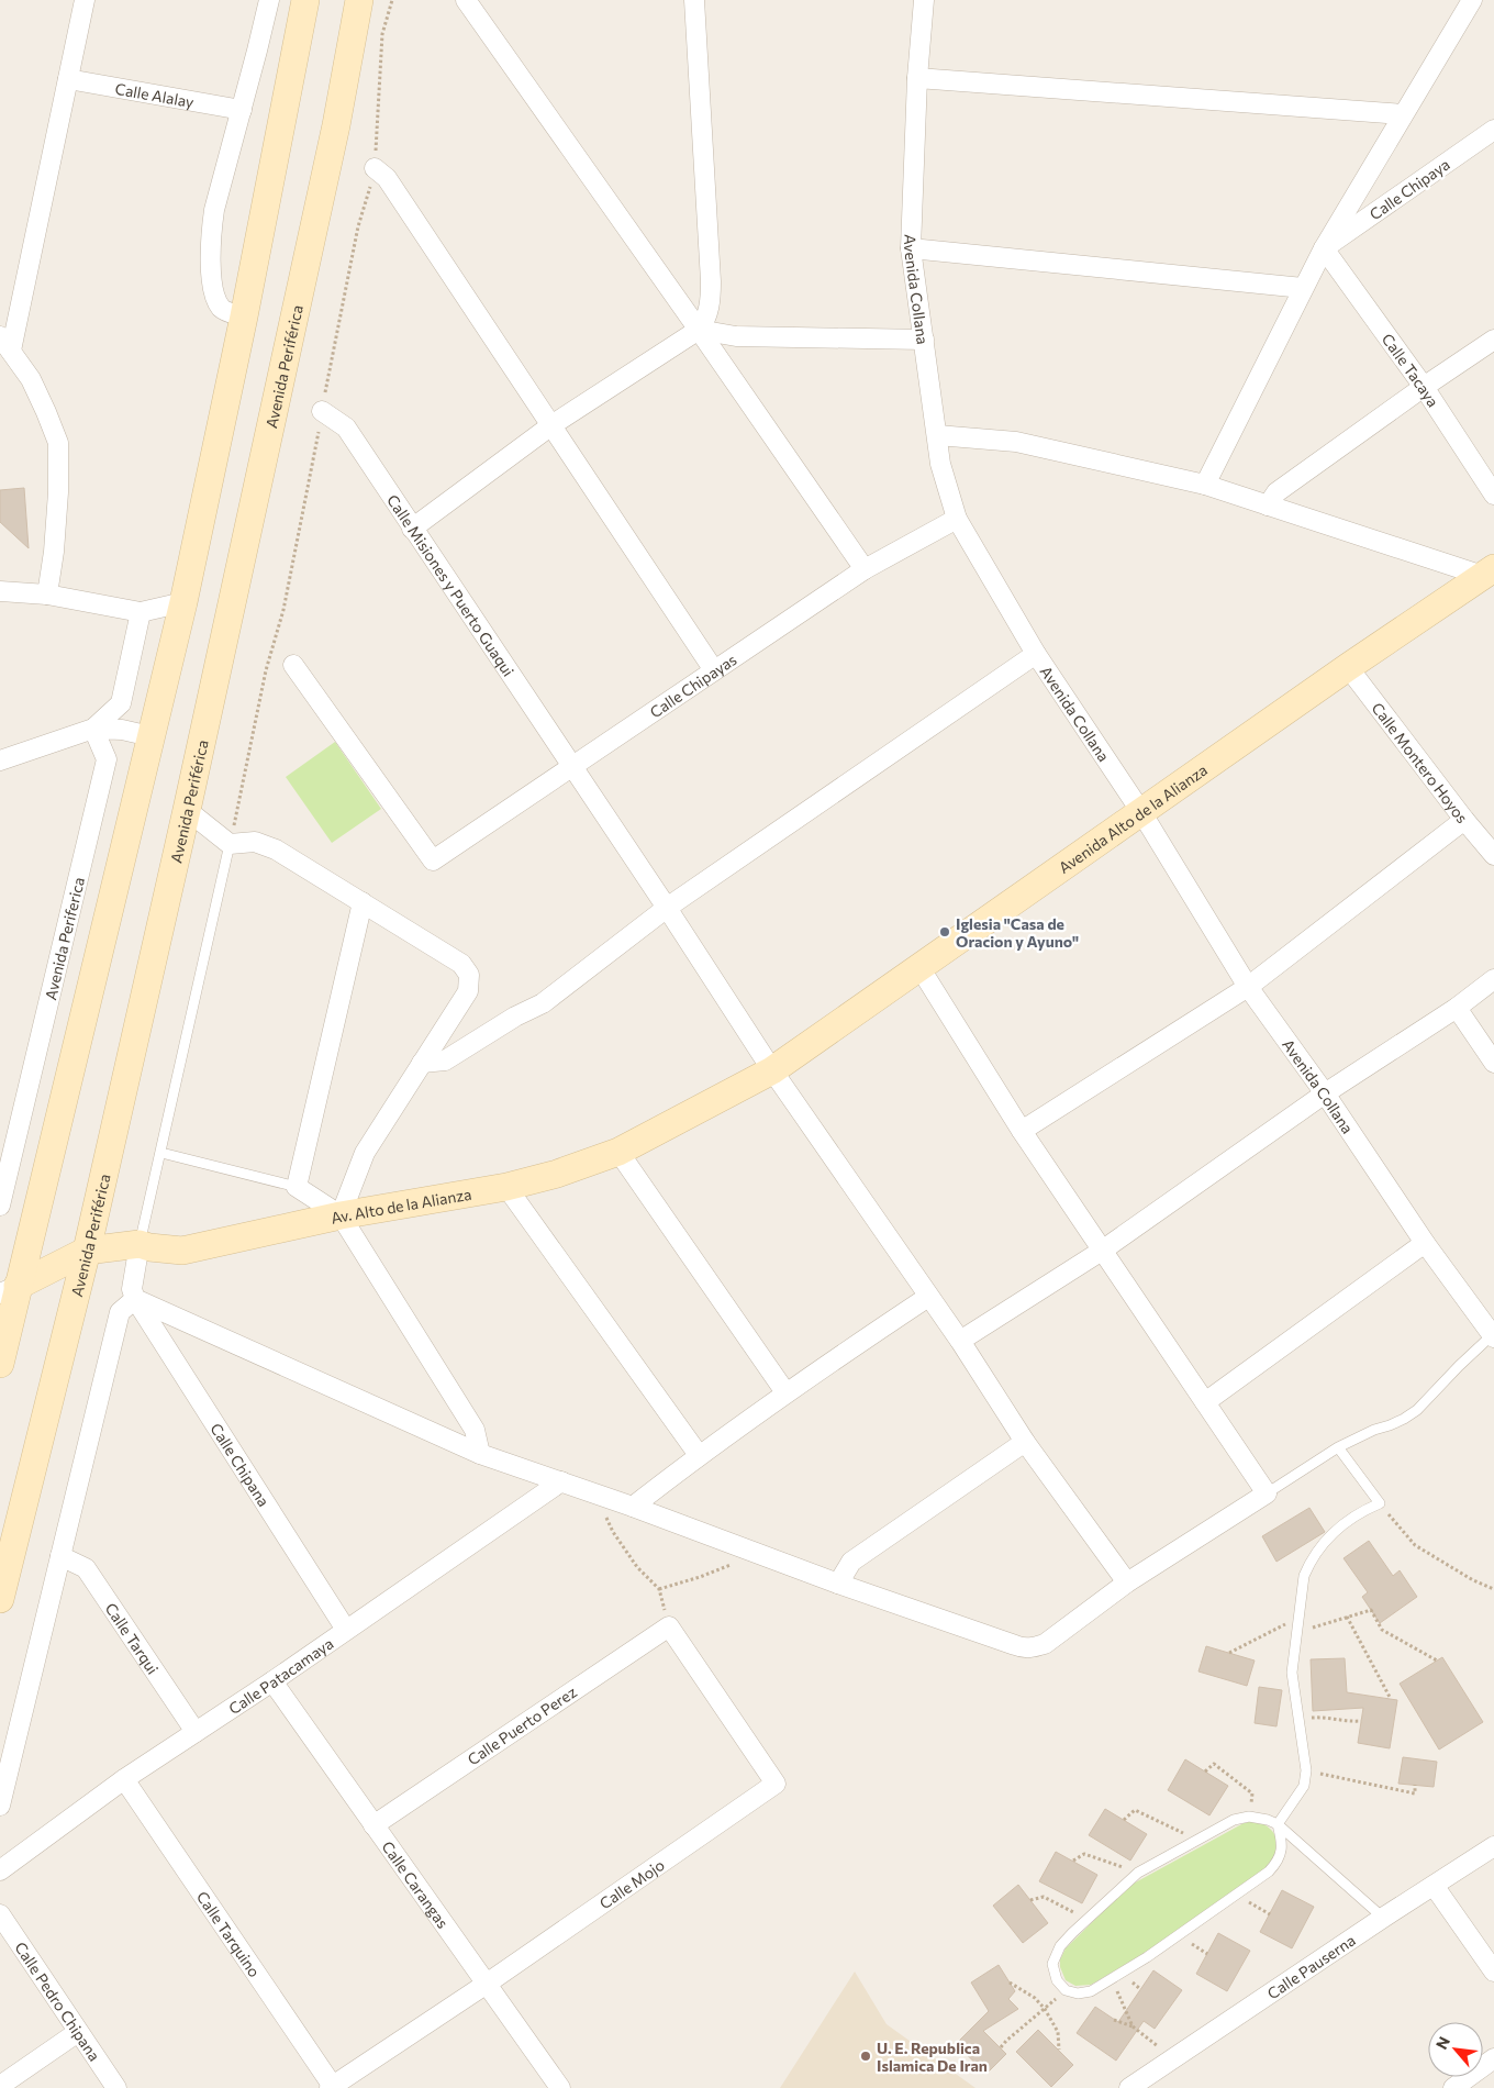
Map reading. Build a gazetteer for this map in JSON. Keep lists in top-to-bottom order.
{
  "streets": {
    "street": [
      "Calle Alalay",
      "Calle Chipaya",
      "Avenida Collana",
      "Avenida Periférica",
      "Calle Tacaya",
      "Calle Misiones y Puerto Guaqui",
      "Calle Chipayas",
      "Calle Montero Hoyos",
      "Avenida Alto de la Alianza",
      "Avenida Periferica",
      "Av. Alto de la Alianza",
      "Calle Chipana",
      "Calle Tarqui",
      "Calle Patacamaya",
      "Calle Puerto Perez",
      "Calle Mojo",
      "Calle Carangas",
      "Calle Tarquino",
      "Calle Pauserna",
      "Calle Pedro Chipana"
    ]
  },
  "crossings": [
    ["Calle Chipaya", "Calle Tacaya"],
    ["Avenida Collana", "Calle Chipayas"],
    ["Avenida Collana", "Avenida Alto de la Alianza"],
    ["Avenida Periférica", "Av. Alto de la Alianza"],
    ["Calle Misiones y Puerto Guaqui", "Calle Chipayas"],
    ["Calle Misiones y Puerto Guaqui", "Avenida Alto de la Alianza"],
    ["Calle Misiones y Puerto Guaqui", "Av. Alto de la Alianza"],
    ["Calle Montero Hoyos", "Avenida Alto de la Alianza"],
    ["Avenida Alto de la Alianza", "Av. Alto de la Alianza"],
    ["Calle Chipana", "Calle Patacamaya"],
    ["Calle Tarqui", "Calle Patacamaya"],
    ["Calle Patacamaya", "Calle Carangas"],
    ["Calle Patacamaya", "Calle Tarquino"],
    ["Calle Puerto Perez", "Calle Mojo"],
    ["Calle Puerto Perez", "Calle Carangas"],
    ["Calle Mojo", "Calle Carangas"],
    ["Calle Mojo", "Calle Tarquino"]
  ],
  "places": ["Iglesia \"Casa de Oracion y Ayuno\"", "U. E. Republica Islamica De Iran"],
  "north": "top left"
}
